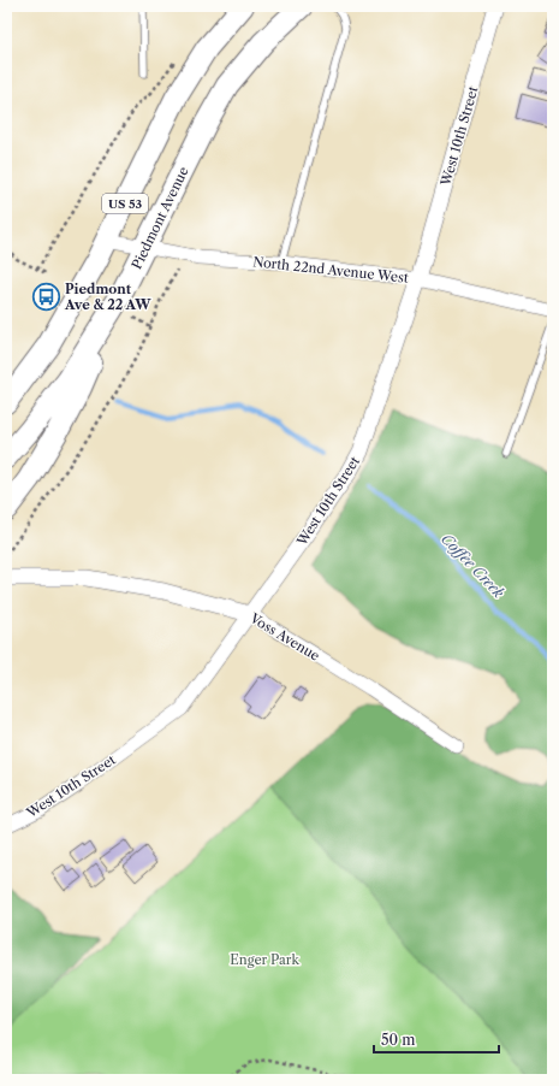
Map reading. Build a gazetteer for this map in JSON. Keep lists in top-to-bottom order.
{
  "streets": {
    "highway": ["US 53", "Piedmont Avenue"],
    "street": ["West 10th Street", "North 22nd Avenue West", "Voss Avenue"]
  },
  "crossings": [
    ["West 10th Street", "North 22nd Avenue West"],
    ["West 10th Street", "Voss Avenue"],
    ["US 53", "North 22nd Avenue West"],
    ["Piedmont Avenue", "North 22nd Avenue West"]
  ],
  "water": ["Coffee Creek"],
  "parks": ["Enger Park"],
  "places": {
    "bus stop": ["Piedmont Ave & 22 AW"]
  },
  "scale_bar": "50 m"
}
